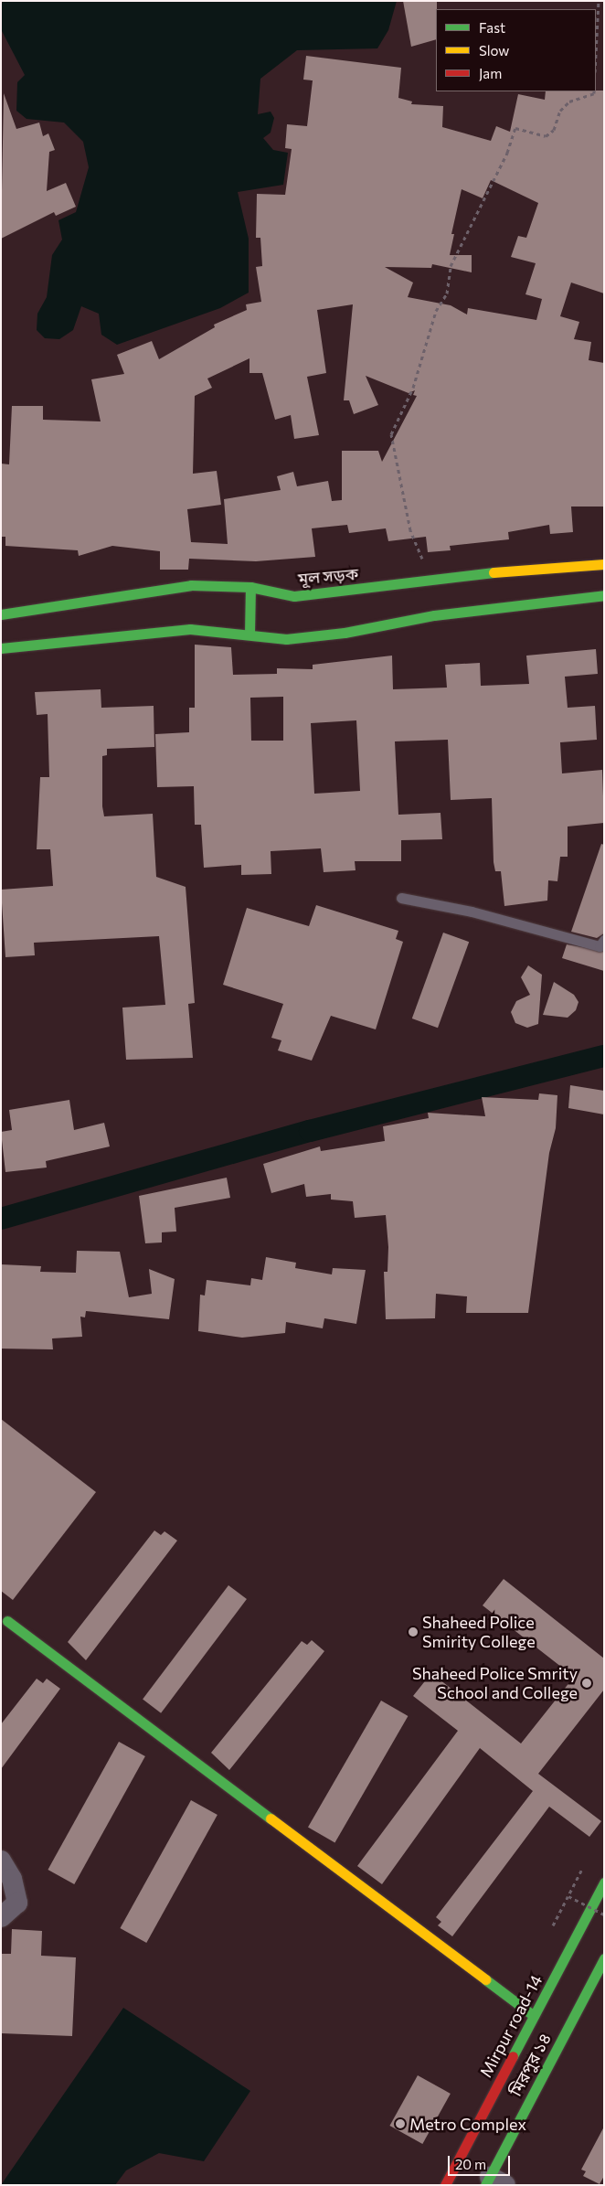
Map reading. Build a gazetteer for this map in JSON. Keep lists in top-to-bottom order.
{
  "streets": {
    "street": ["মূল সড়ক", "Mirpur road-14", "মিরপুর ১৪"]
  },
  "places": ["Shaheed Police Smirity College", "Shaheed Police Smrity School and College", "Metro Complex"],
  "legend": ["Fast", "Slow", "Jam"],
  "scale_bar": "20 m"
}
